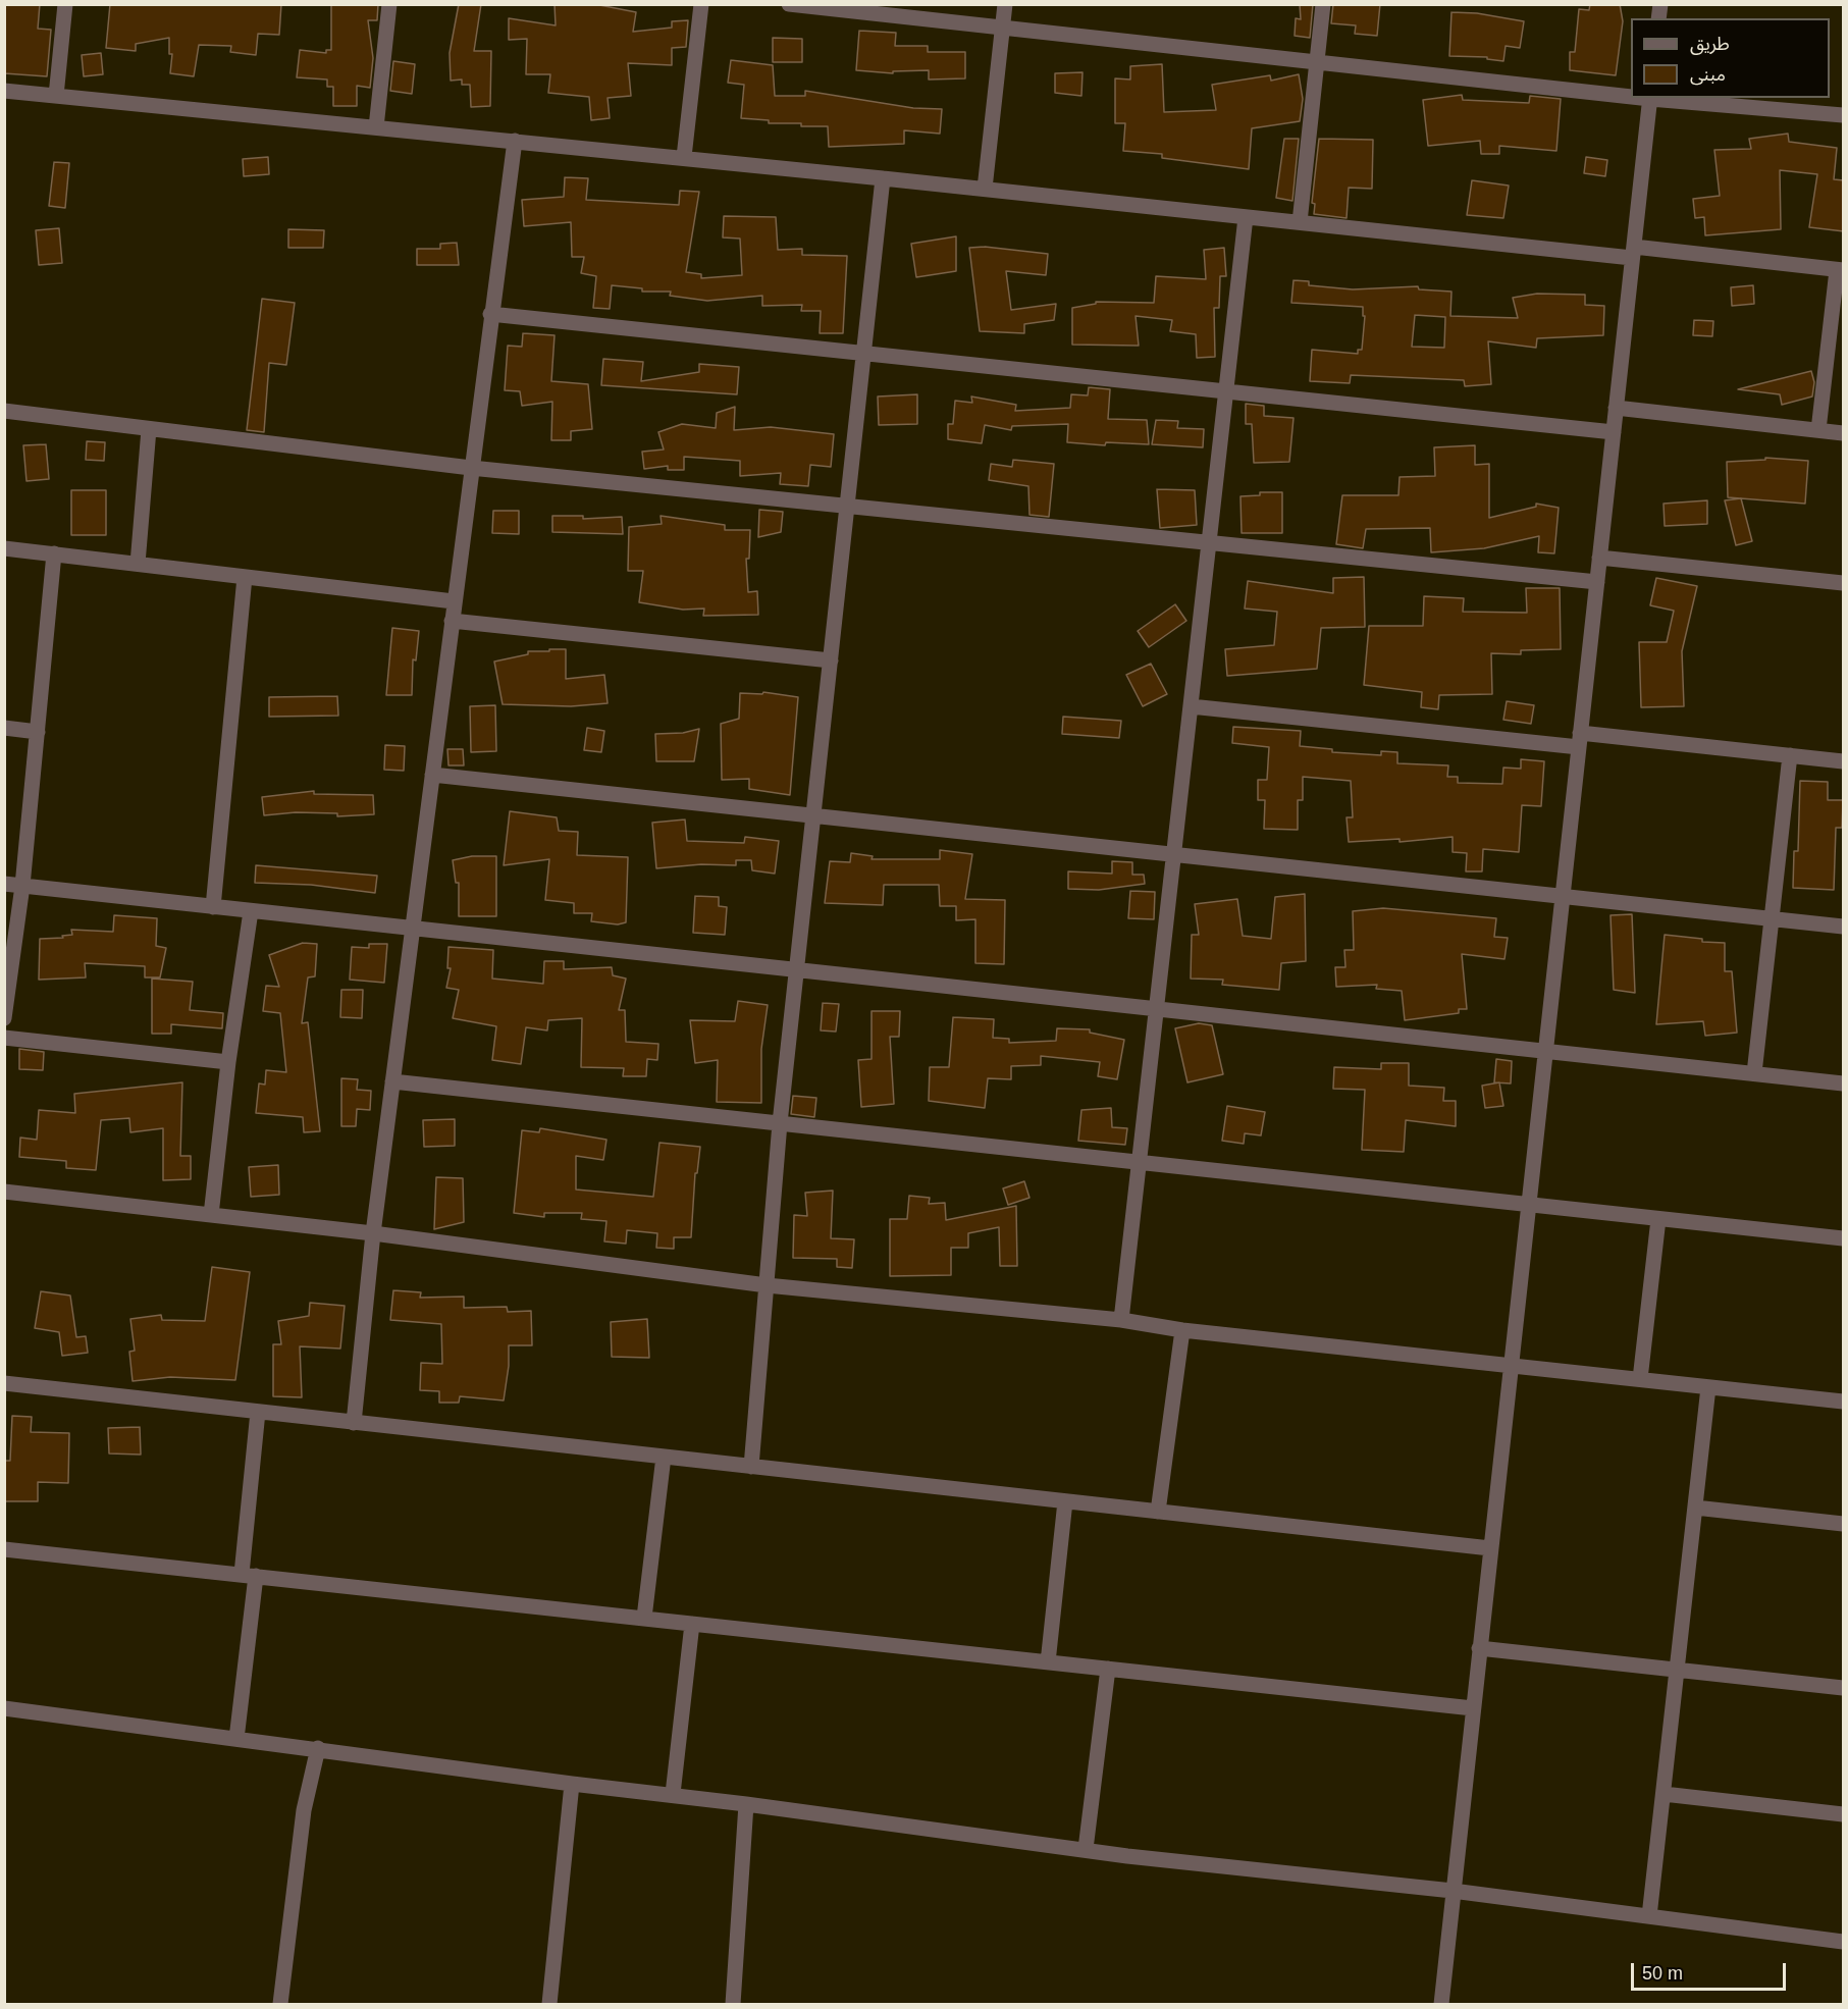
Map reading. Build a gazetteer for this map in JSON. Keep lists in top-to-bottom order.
{
  "legend": ["طريق", "مبنى"],
  "scale_bar": "50 m"
}
